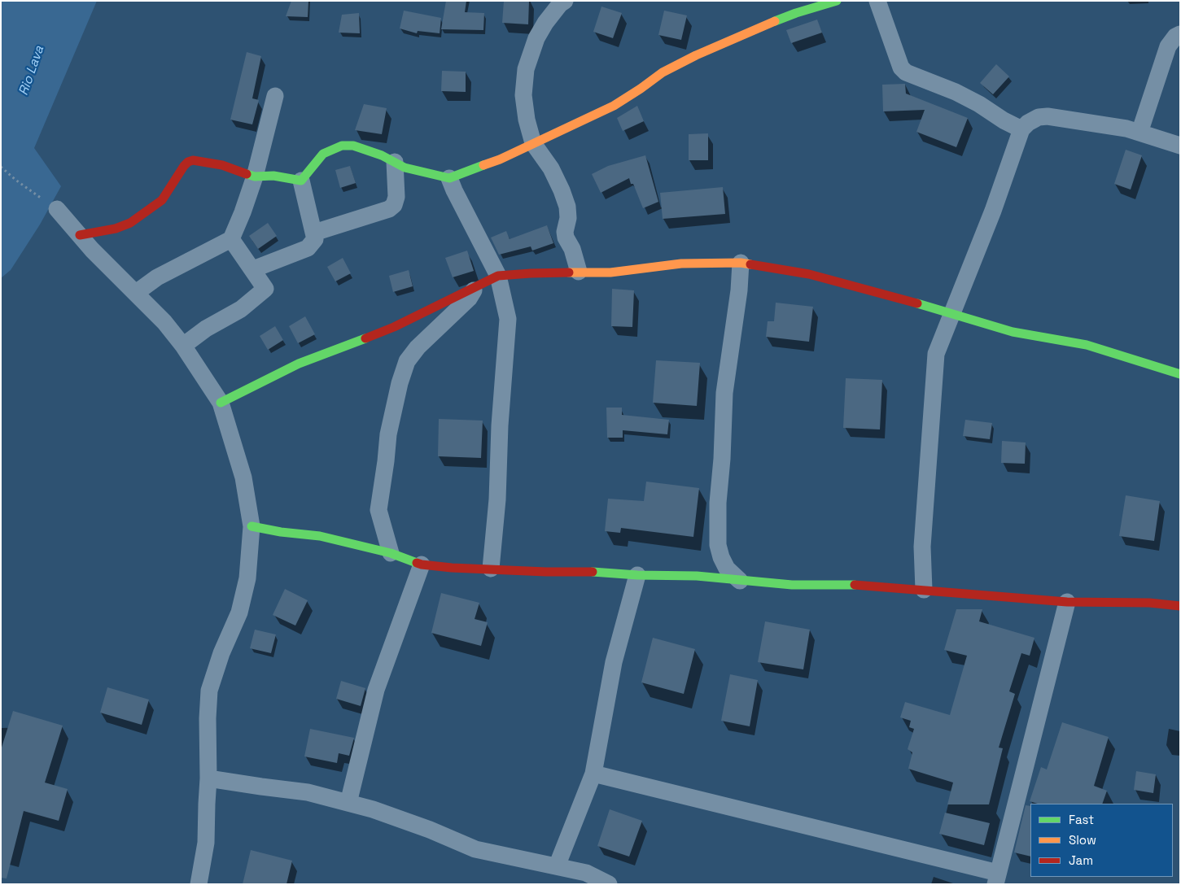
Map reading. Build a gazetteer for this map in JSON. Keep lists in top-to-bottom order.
{
  "water": ["Rio Lava"],
  "legend": ["Fast", "Slow", "Jam"]
}
